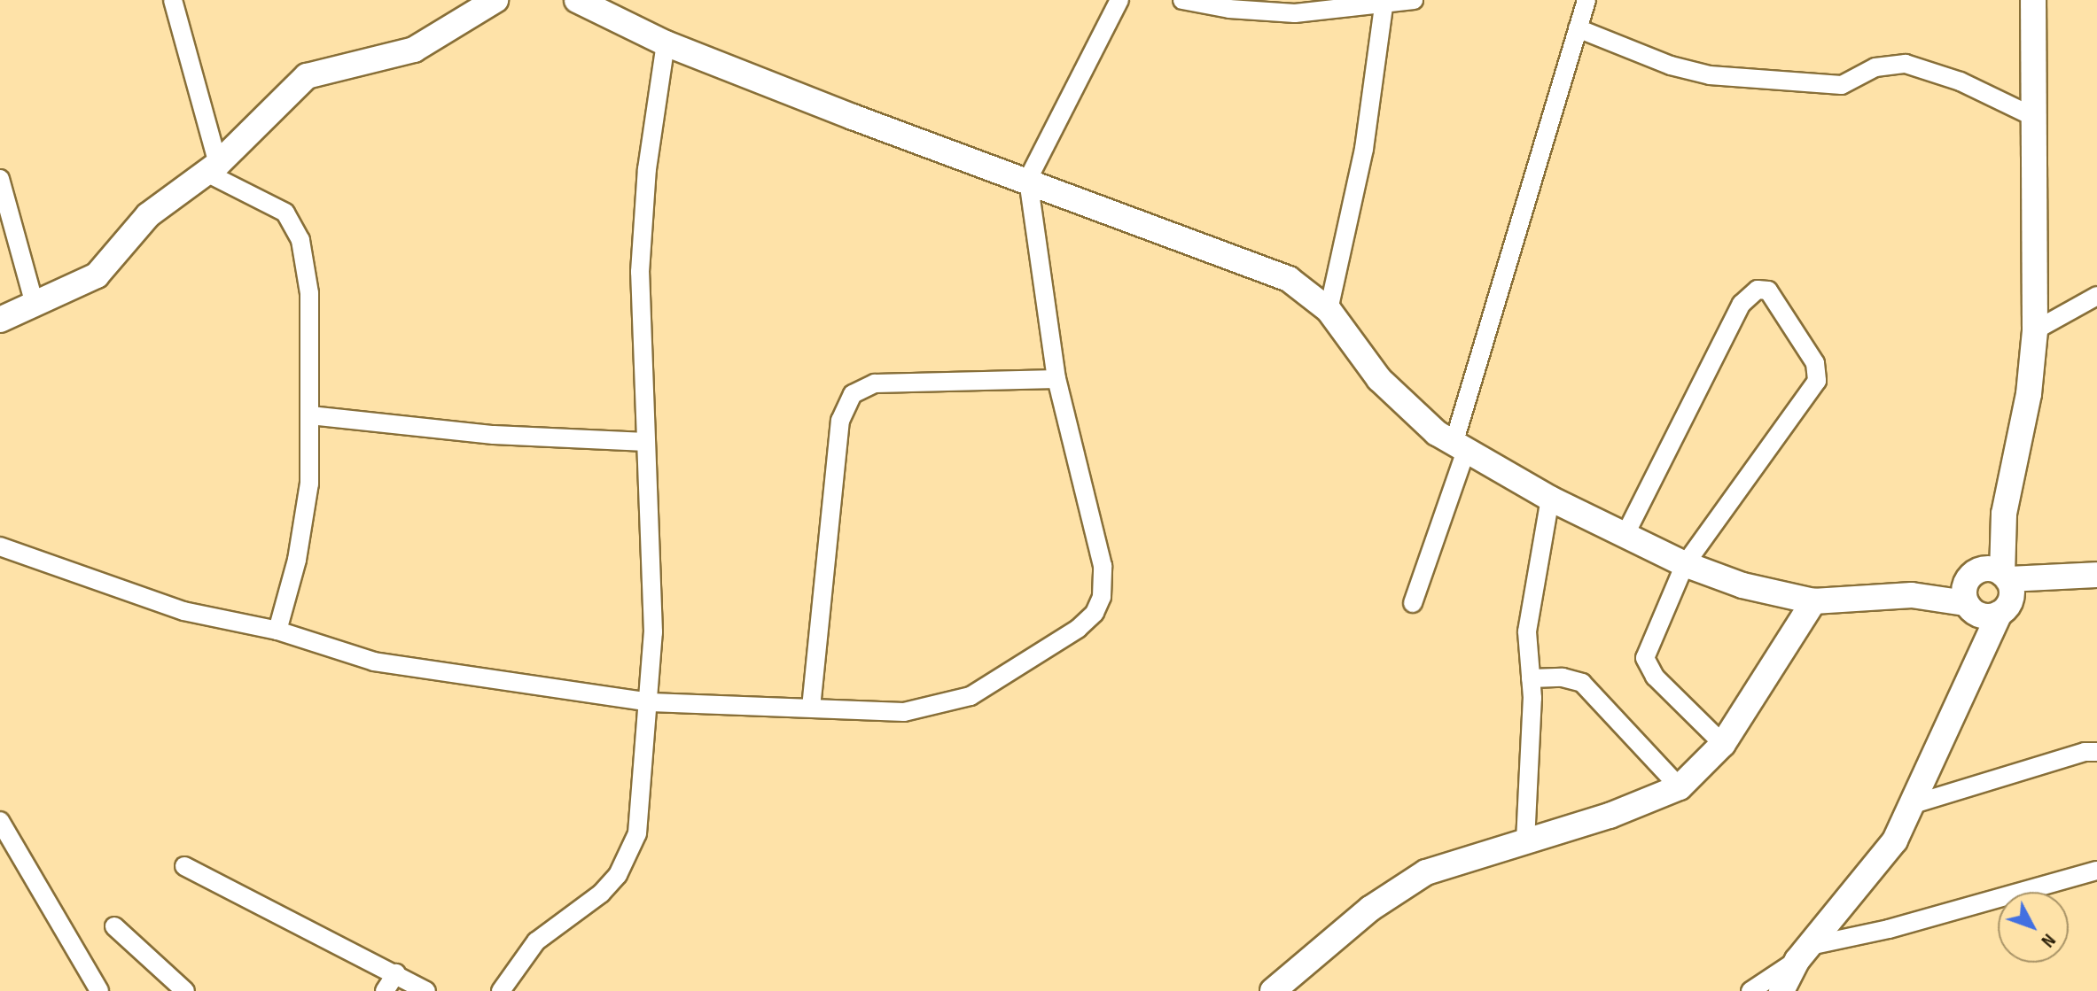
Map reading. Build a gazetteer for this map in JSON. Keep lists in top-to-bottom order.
{
  "north": "bottom right"
}
